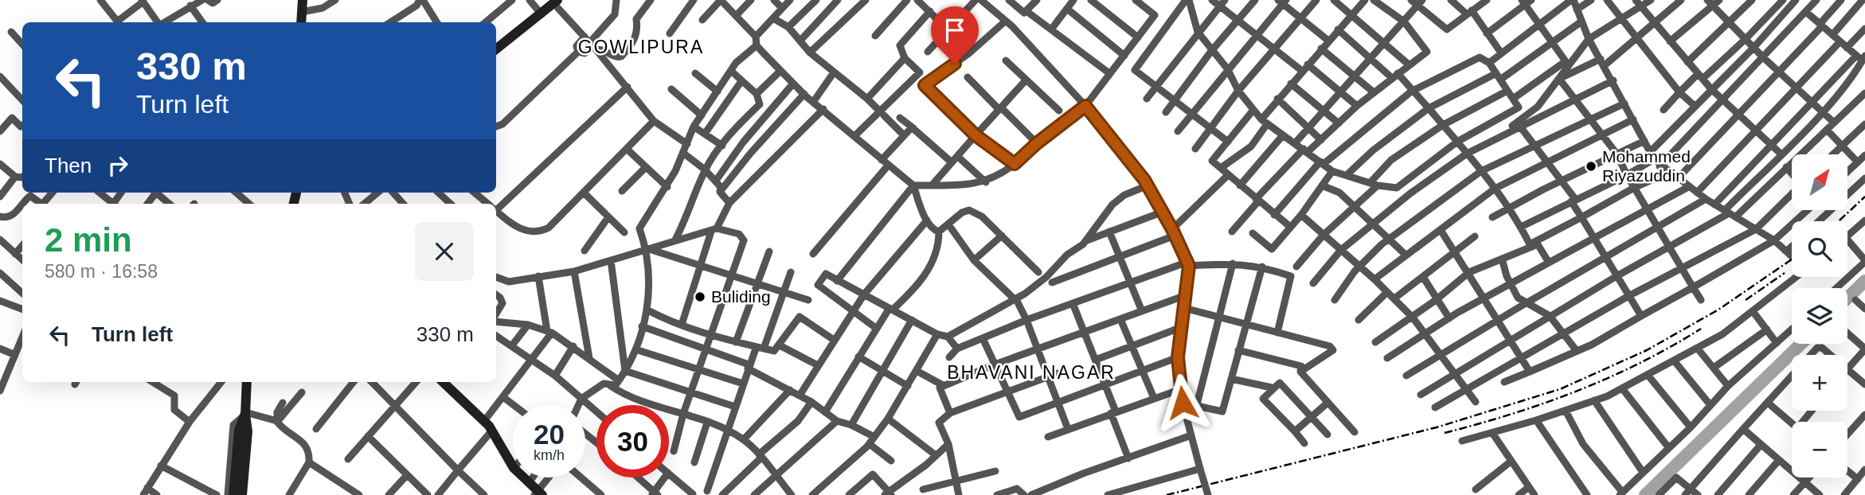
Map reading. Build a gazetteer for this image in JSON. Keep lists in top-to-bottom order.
{
  "districts": ["GOWLIPURA", "BHAVANI NAGAR"],
  "places": ["Mohammed Riyazuddin", "Buliding"],
  "north": "top right",
  "page": {
    "turn": ["330 m", "Turn left"],
    "then": "Then",
    "map_buttons": ["+", "−"],
    "heading": ["2 min", "580 m · 16:58"],
    "list": [
      {
        "name": "Turn left",
        "value": "330 m"
      }
    ],
    "speed": "20 km/h",
    "limit": "30"
  }
}
